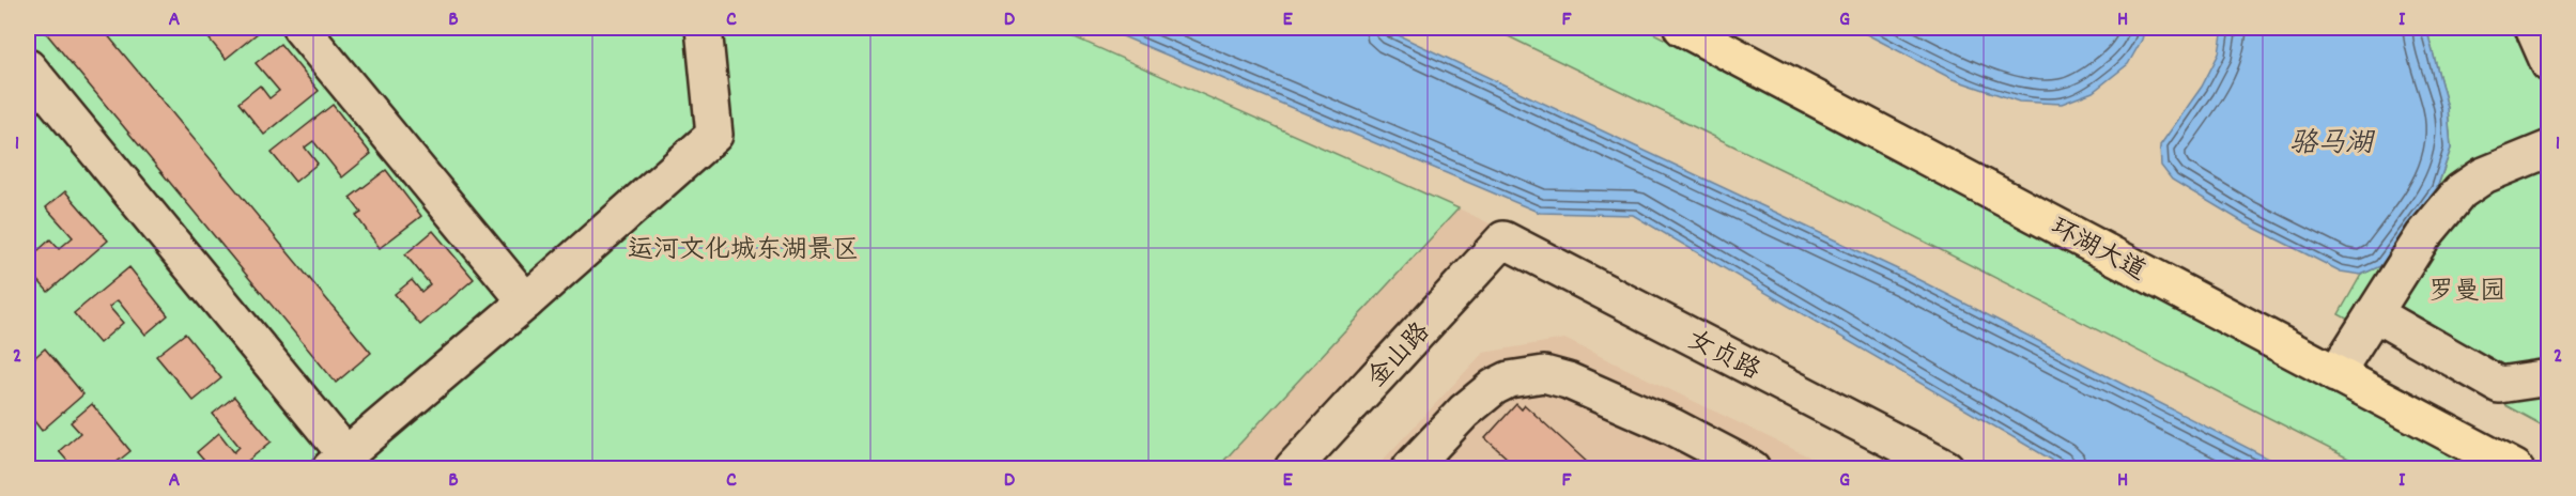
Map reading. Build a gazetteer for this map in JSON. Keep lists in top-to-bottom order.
{
  "streets": {
    "main road": ["环湖大道"],
    "street": ["金山路", "女贞路"]
  },
  "crossings": [
    ["金山路", "女贞路"]
  ],
  "water": ["骆马湖"],
  "parks": ["运河文化城东湖景区", "罗曼园"],
  "grid": {
    "columns": [
      "A",
      "B",
      "C",
      "D",
      "E",
      "F",
      "G",
      "H",
      "I"
    ],
    "rows": ["1", "2"]
  }
}
